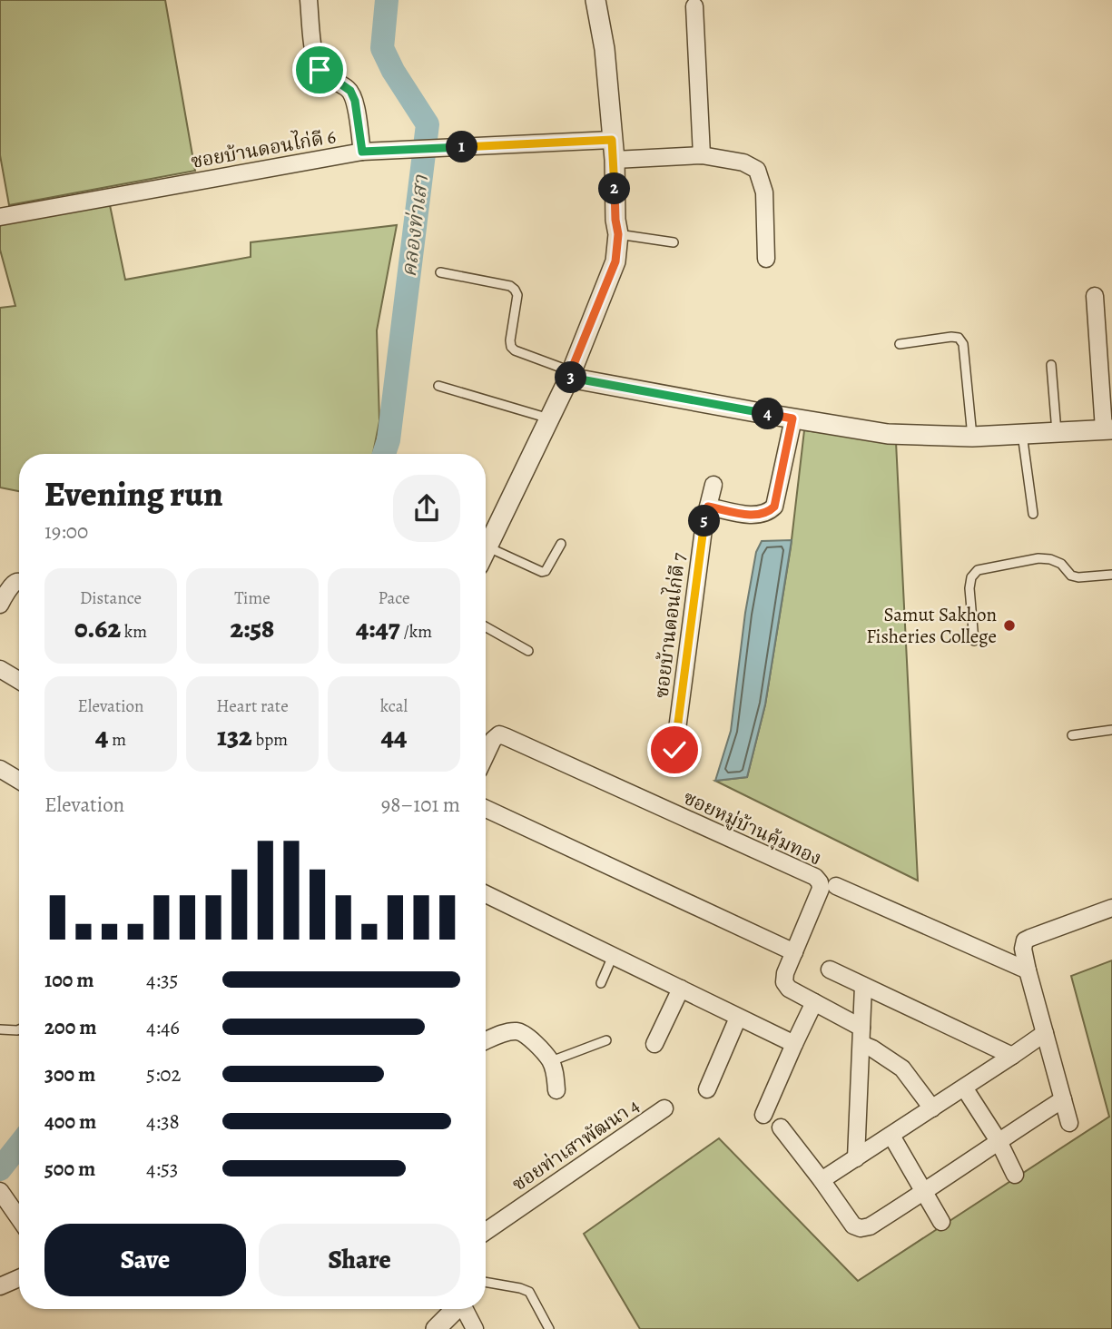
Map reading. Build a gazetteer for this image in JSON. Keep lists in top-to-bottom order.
{
  "streets": {
    "street": [
      "ซอยบ้านดอนไก่ดี 6",
      "ซอยบ้านดอนไก่ดี 7",
      "ซอยหมู่บ้านคุ้มทอง",
      "ซอยท่าเสาพัฒนา 4"
    ]
  },
  "water": ["คลองท่าเสา"],
  "places": ["Samut Sakhon Fisheries College"],
  "page": {
    "pins": [
      "1",
      "2",
      "3",
      "4",
      "5"
    ],
    "heading": ["Evening run", "19:00"],
    "stats": [
      ["Distance", "0.62 km"],
      ["Time", "2:58"],
      ["Pace", "4:47 /km"],
      ["Elevation", "4 m"],
      ["Heart rate", "132 bpm"],
      ["kcal", "44"]
    ],
    "chart": ["Elevation", "98–101 m"],
    "list": [
      {
        "name": "100 m",
        "note": "4:35"
      },
      {
        "name": "200 m",
        "note": "4:46"
      },
      {
        "name": "300 m",
        "note": "5:02"
      },
      {
        "name": "400 m",
        "note": "4:38"
      },
      {
        "name": "500 m",
        "note": "4:53"
      }
    ],
    "buttons": ["Save", "Share"]
  }
}
